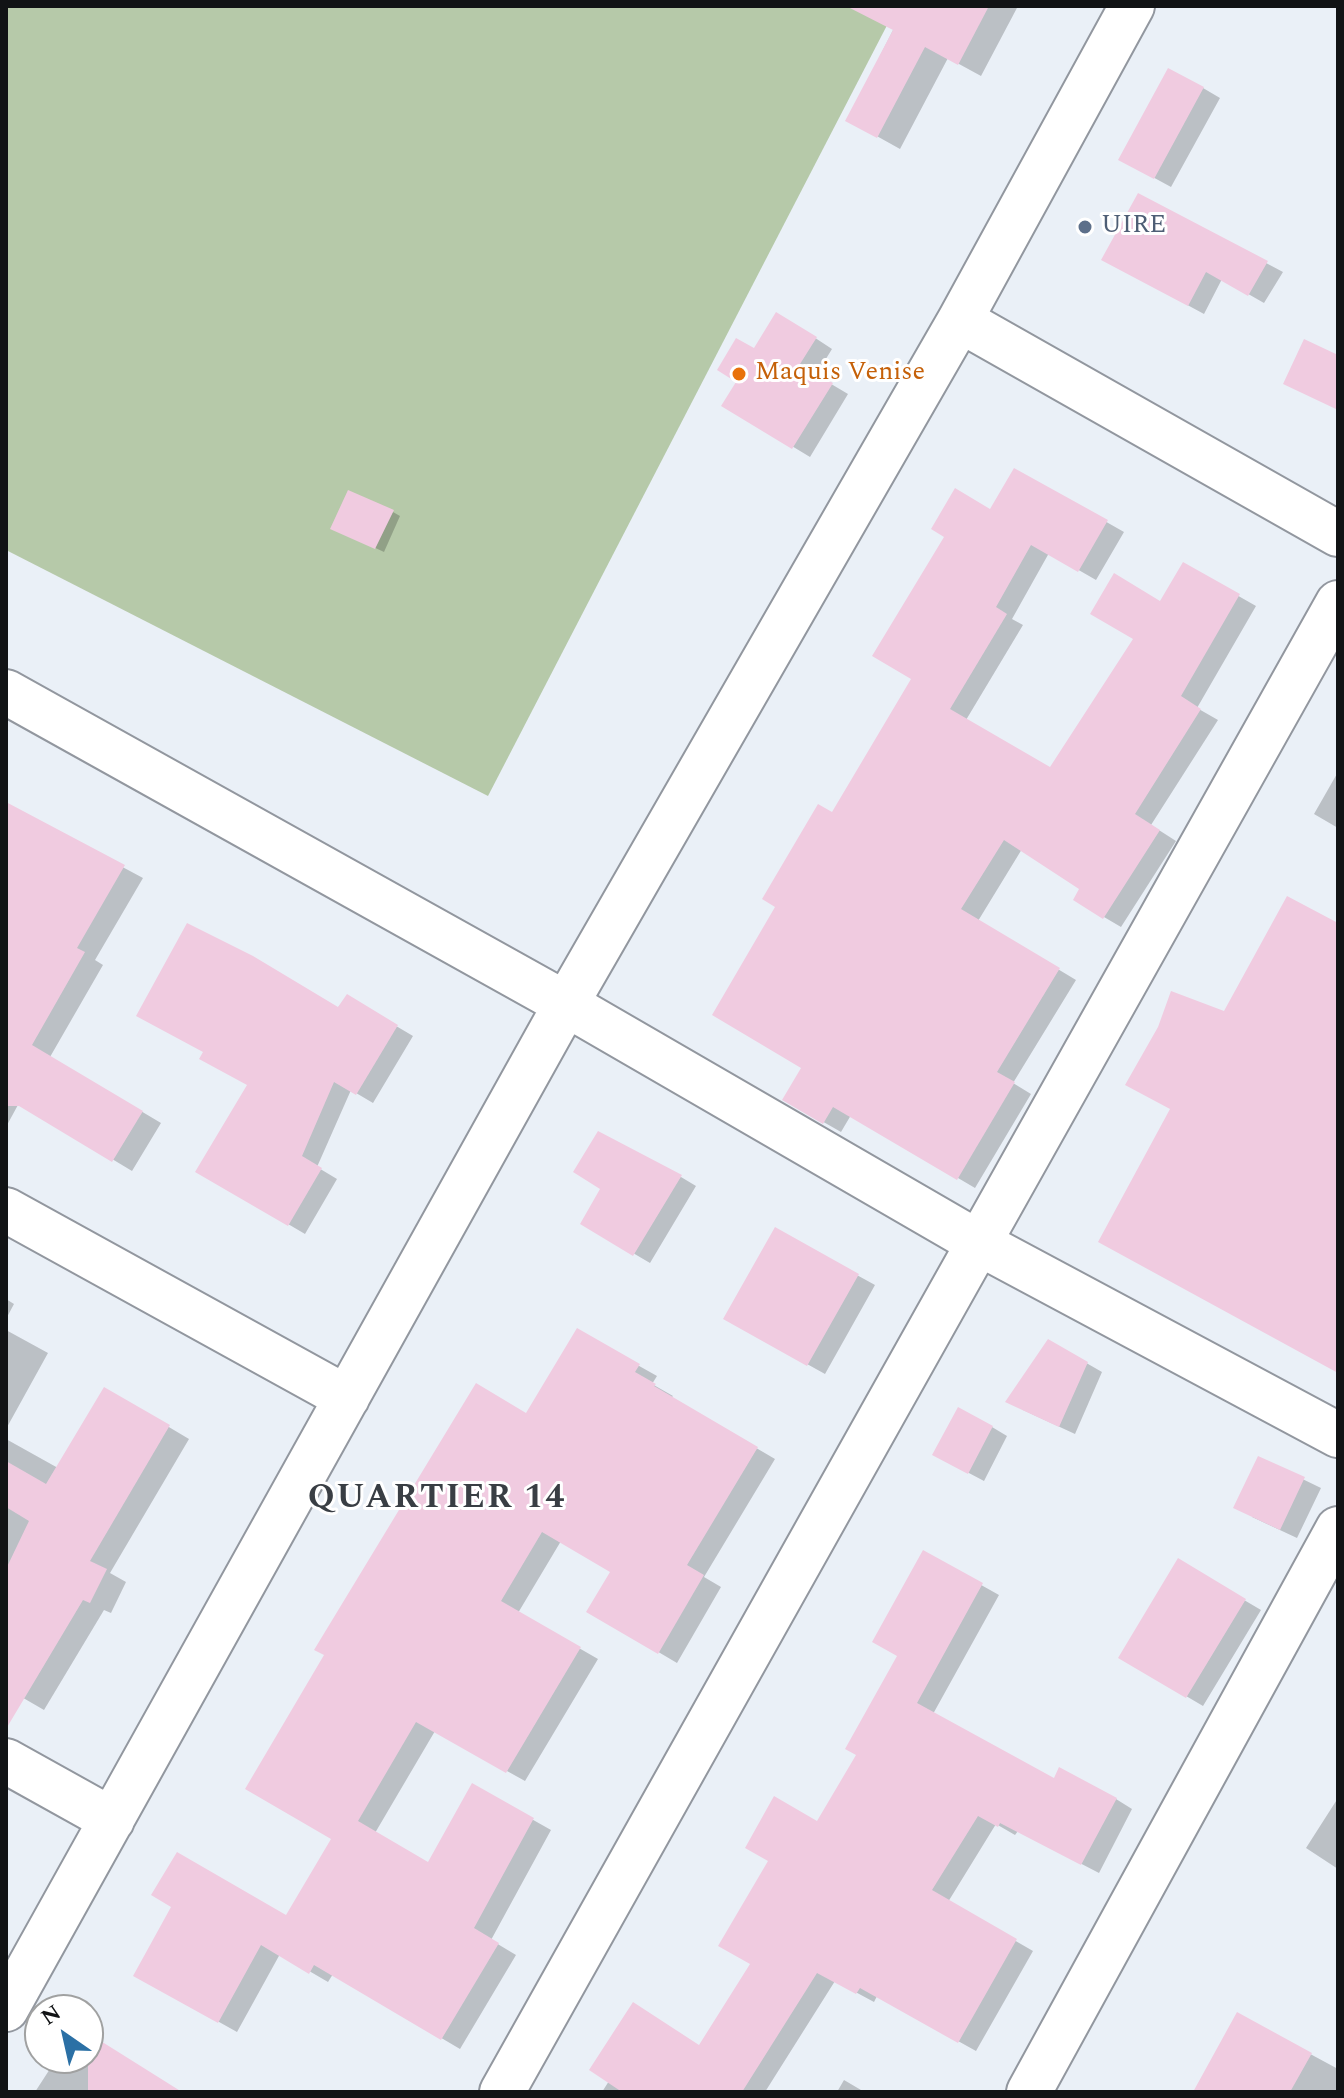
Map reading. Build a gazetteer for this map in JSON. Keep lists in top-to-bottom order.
{
  "districts": ["QUARTIER 14"],
  "places": ["UIRE", "Maquis Venise"],
  "north": "top left"
}
